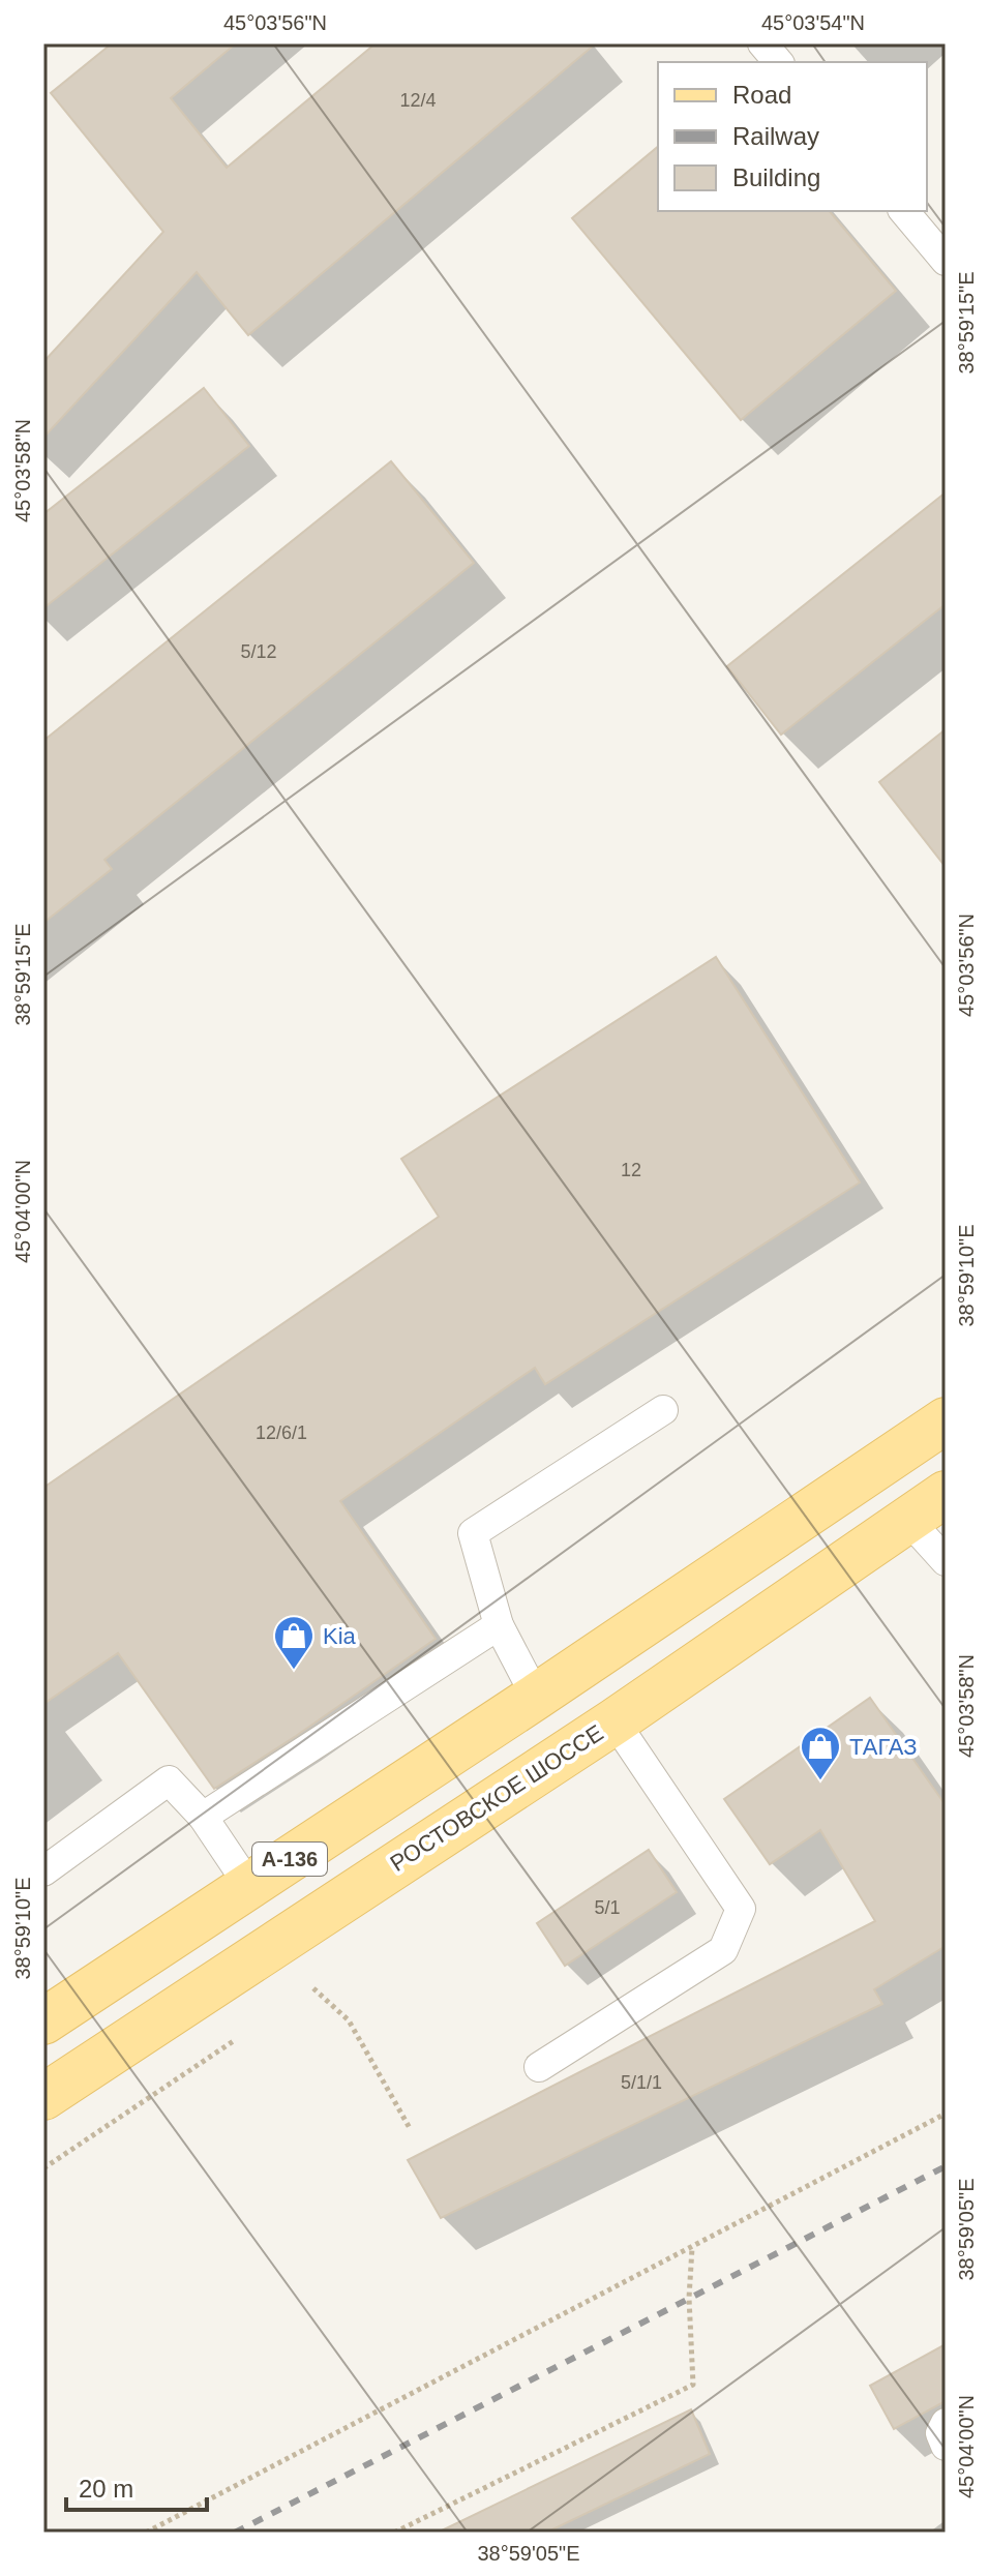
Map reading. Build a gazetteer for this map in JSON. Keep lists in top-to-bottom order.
{
  "streets": {
    "main road": ["РОСТОВСКОЕ ШОССЕ", "А-136"]
  },
  "crossings": [
    ["РОСТОВСКОЕ ШОССЕ", "А-136"]
  ],
  "places": {
    "shop": ["Kia", "ТАГАЗ"]
  },
  "house_numbers": [
    "12/4",
    "5/12",
    "12",
    "12/6/1",
    "5/1",
    "5/1/1"
  ],
  "legend": ["Road", "Railway", "Building"],
  "scale_bar": "20 m",
  "coordinates": [
    "45°03'56\"N",
    "45°03'54\"N",
    "38°59'15\"E",
    "45°03'58\"N",
    "45°04'00\"N",
    "38°59'10\"E",
    "38°59'05\"E"
  ]
}
